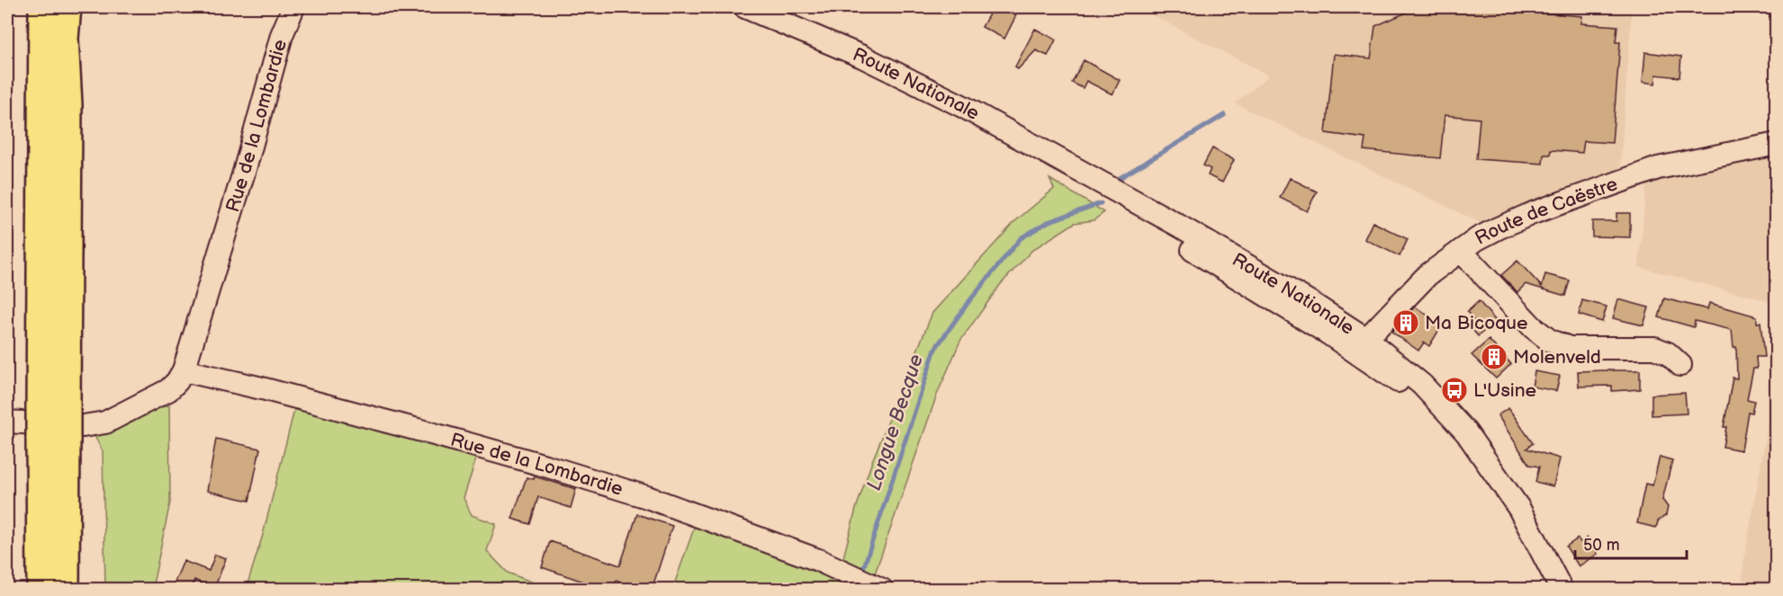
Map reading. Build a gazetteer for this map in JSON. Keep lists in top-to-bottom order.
{
  "streets": {
    "street": ["Route Nationale", "Rue de la Lombardie", "Route de Caëstre"]
  },
  "crossings": [
    ["Route Nationale", "Route de Caëstre"]
  ],
  "water": ["Longue Becque"],
  "places": {
    "building": ["Ma Bicoque", "Molenveld"],
    "bus stop": ["L'Usine"]
  },
  "scale_bar": "50 m"
}
